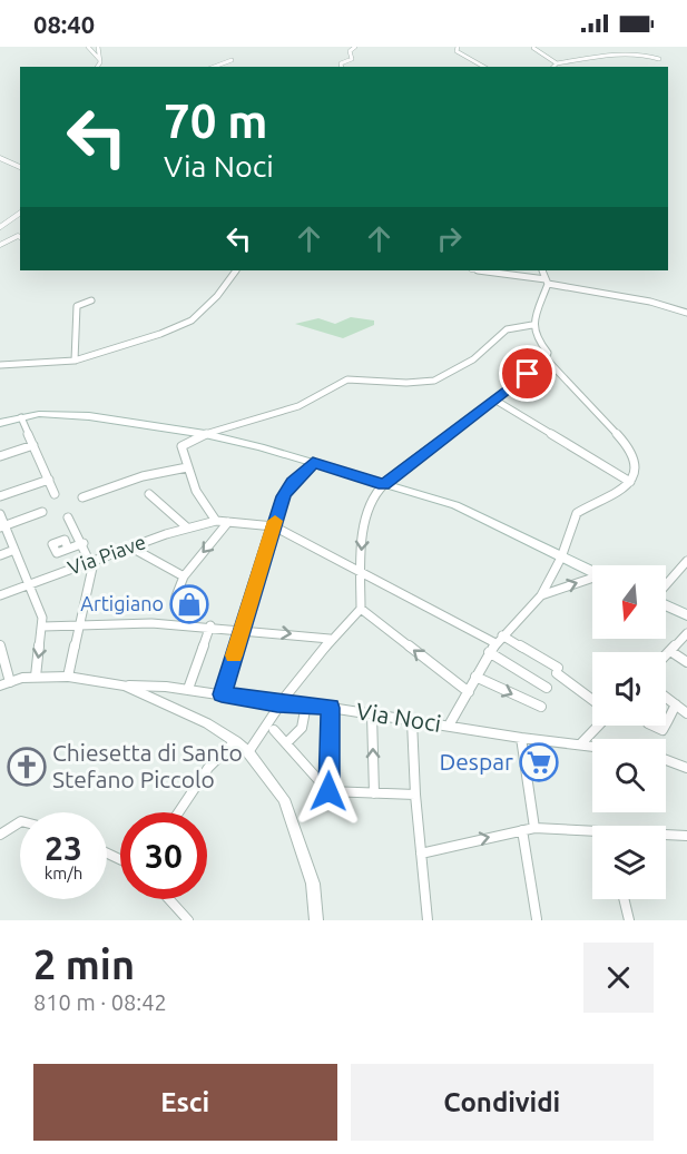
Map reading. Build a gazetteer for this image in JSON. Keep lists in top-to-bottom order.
{
  "streets": {
    "street": ["Via Piave", "Via Noci"]
  },
  "places": {
    "shop": ["Artigiano"],
    "supermarket": ["Despar"],
    "church": ["Chiesetta di Santo Stefano Piccolo"]
  },
  "north": "bottom",
  "page": {
    "status": "08:40",
    "turn": ["70 m", "Via Noci"],
    "speed": "23 km/h",
    "limit": "30",
    "heading": ["2 min", "810 m · 08:42"],
    "buttons": ["Esci", "Condividi"]
  }
}
